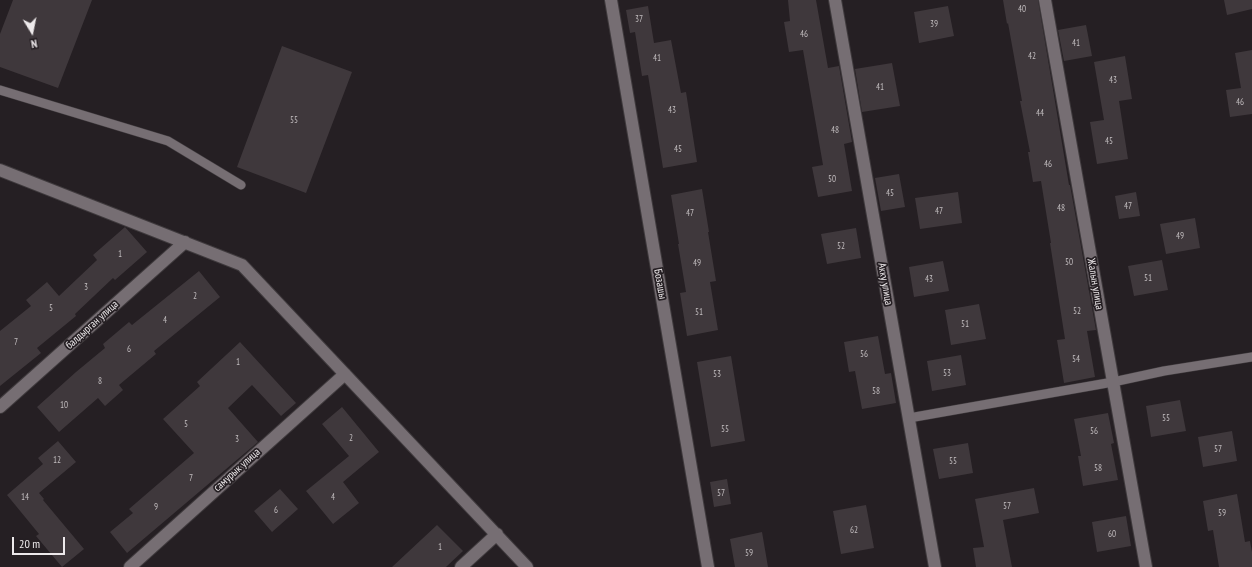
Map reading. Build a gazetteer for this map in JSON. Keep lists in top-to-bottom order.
{
  "streets": {
    "street": [
      "Бозашы",
      "Акку улица",
      "Жалын улица",
      "балдырган улица",
      "самурык улица"
    ]
  },
  "house_numbers": [
    "40",
    "37",
    "39",
    "46",
    "41",
    "42",
    "41",
    "43",
    "41",
    "46",
    "43",
    "44",
    "55",
    "48",
    "45",
    "45",
    "46",
    "50",
    "45",
    "47",
    "48",
    "47",
    "47",
    "49",
    "52",
    "1",
    "50",
    "49",
    "51",
    "43",
    "3",
    "2",
    "5",
    "52",
    "51",
    "4",
    "51",
    "7",
    "6",
    "56",
    "54",
    "1",
    "53",
    "53",
    "8",
    "58",
    "10",
    "55",
    "5",
    "55",
    "56",
    "2",
    "3",
    "57",
    "12",
    "55",
    "58",
    "7",
    "57",
    "14",
    "4",
    "57",
    "9",
    "6",
    "59",
    "62",
    "60",
    "1",
    "59"
  ],
  "scale_bar": "20 m",
  "north": "bottom"
}
